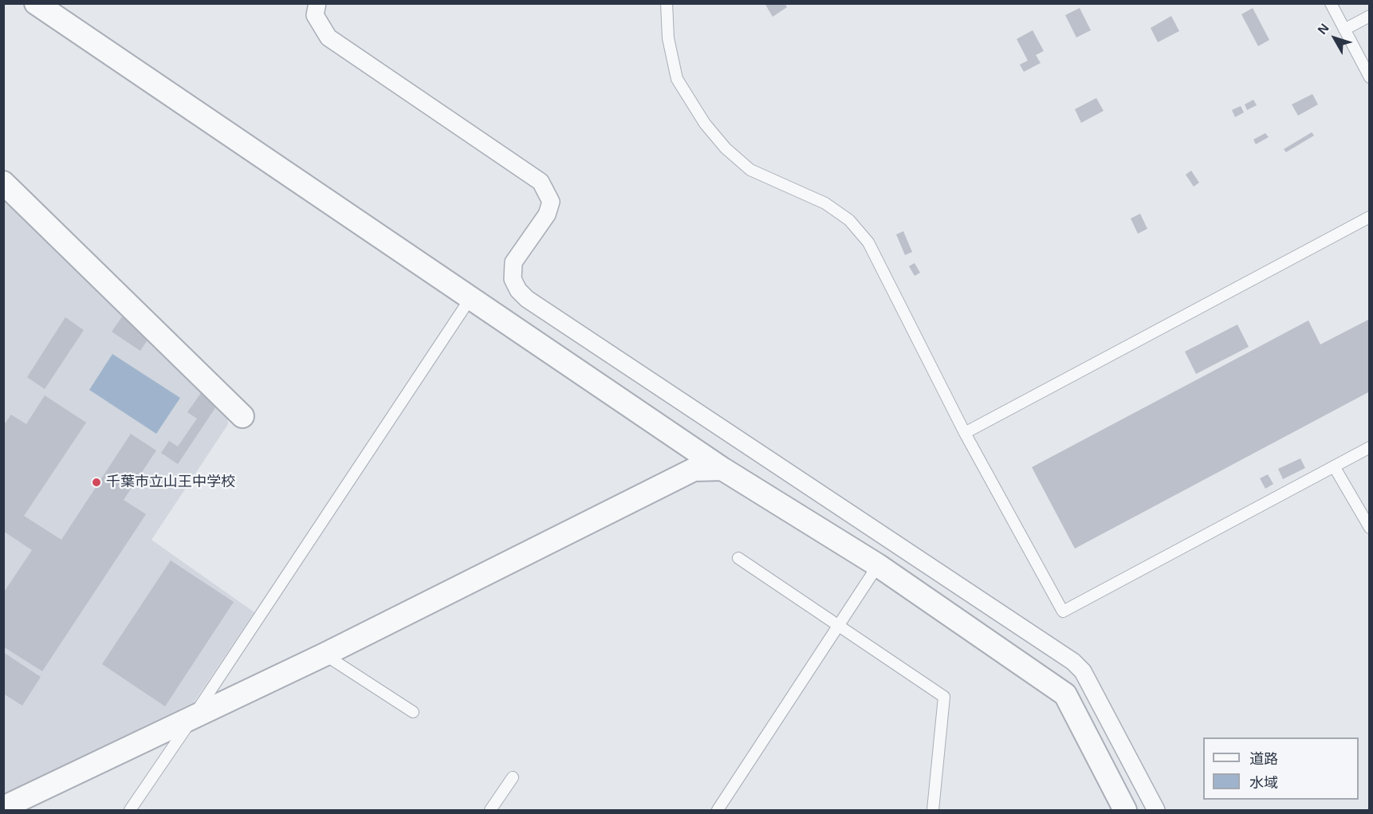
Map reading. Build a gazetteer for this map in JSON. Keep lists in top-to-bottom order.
{
  "places": ["千葉市立山王中学校"],
  "legend": ["道路", "水域"],
  "north": "top left"
}
